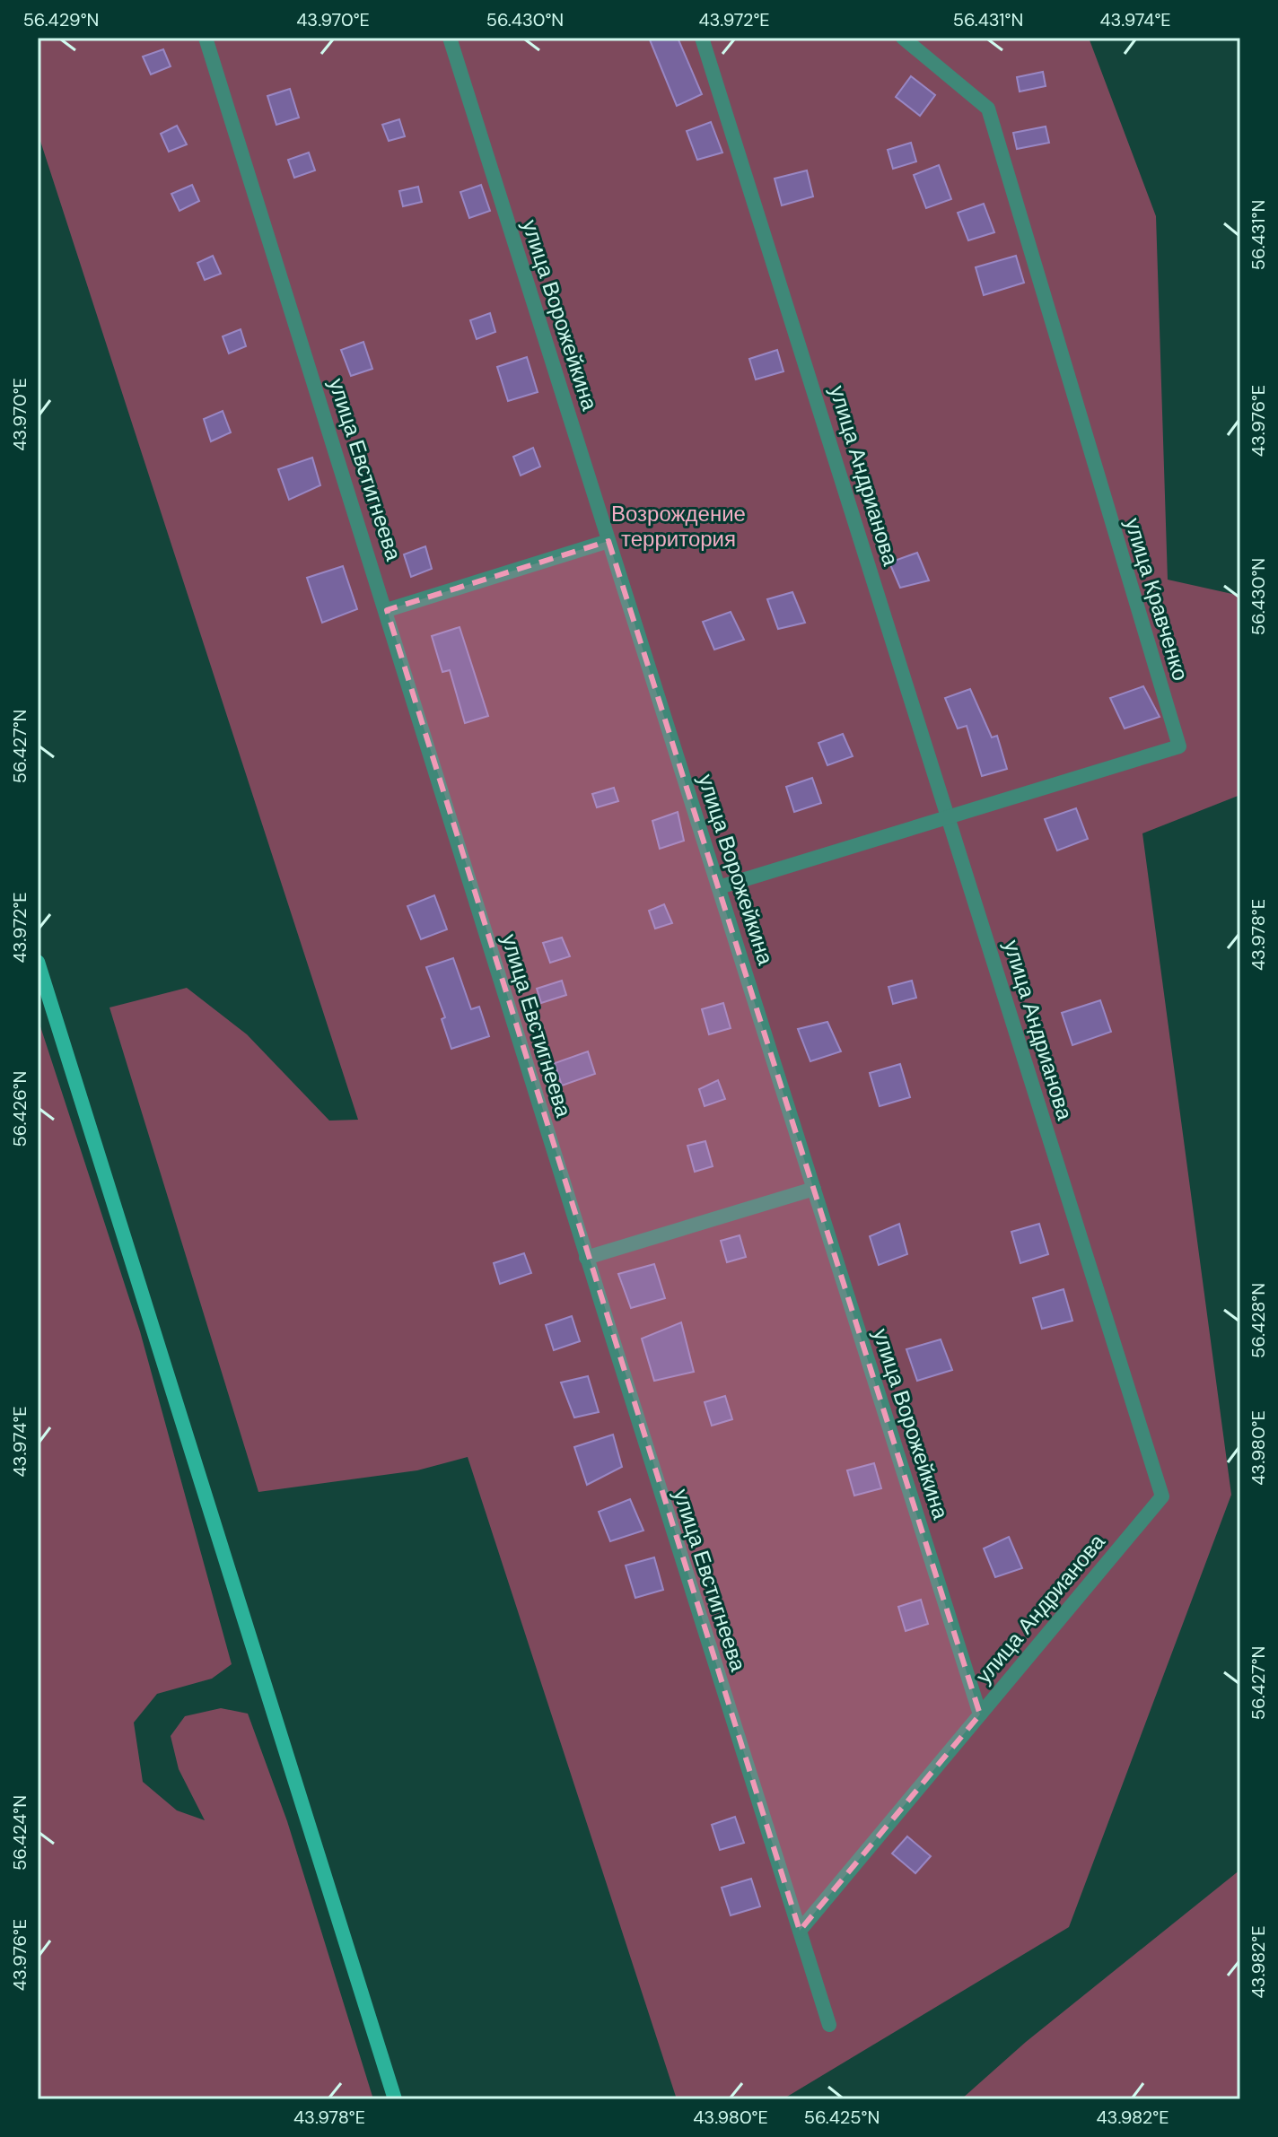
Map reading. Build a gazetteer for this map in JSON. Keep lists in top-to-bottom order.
{
  "streets": {
    "street": [
      "улица Ворожейкина",
      "улица Евстигнеева",
      "улица Андрианова",
      "улица Кравченко"
    ]
  },
  "crossings": [
    ["улица Ворожейкина", "улица Андрианова"],
    ["улица Ворожейкина", "улица Кравченко"],
    ["улица Евстигнеева", "улица Андрианова"],
    ["улица Андрианова", "улица Кравченко"]
  ],
  "parks": ["Возрождение территория"],
  "coordinates": [
    "56.429°N",
    "43.970°E",
    "56.430°N",
    "43.972°E",
    "56.431°N",
    "43.974°E",
    "43.976°E",
    "56.427°N",
    "43.978°E",
    "56.426°N",
    "56.428°N",
    "43.980°E",
    "56.424°N",
    "43.982°E",
    "56.425°N"
  ]
}
